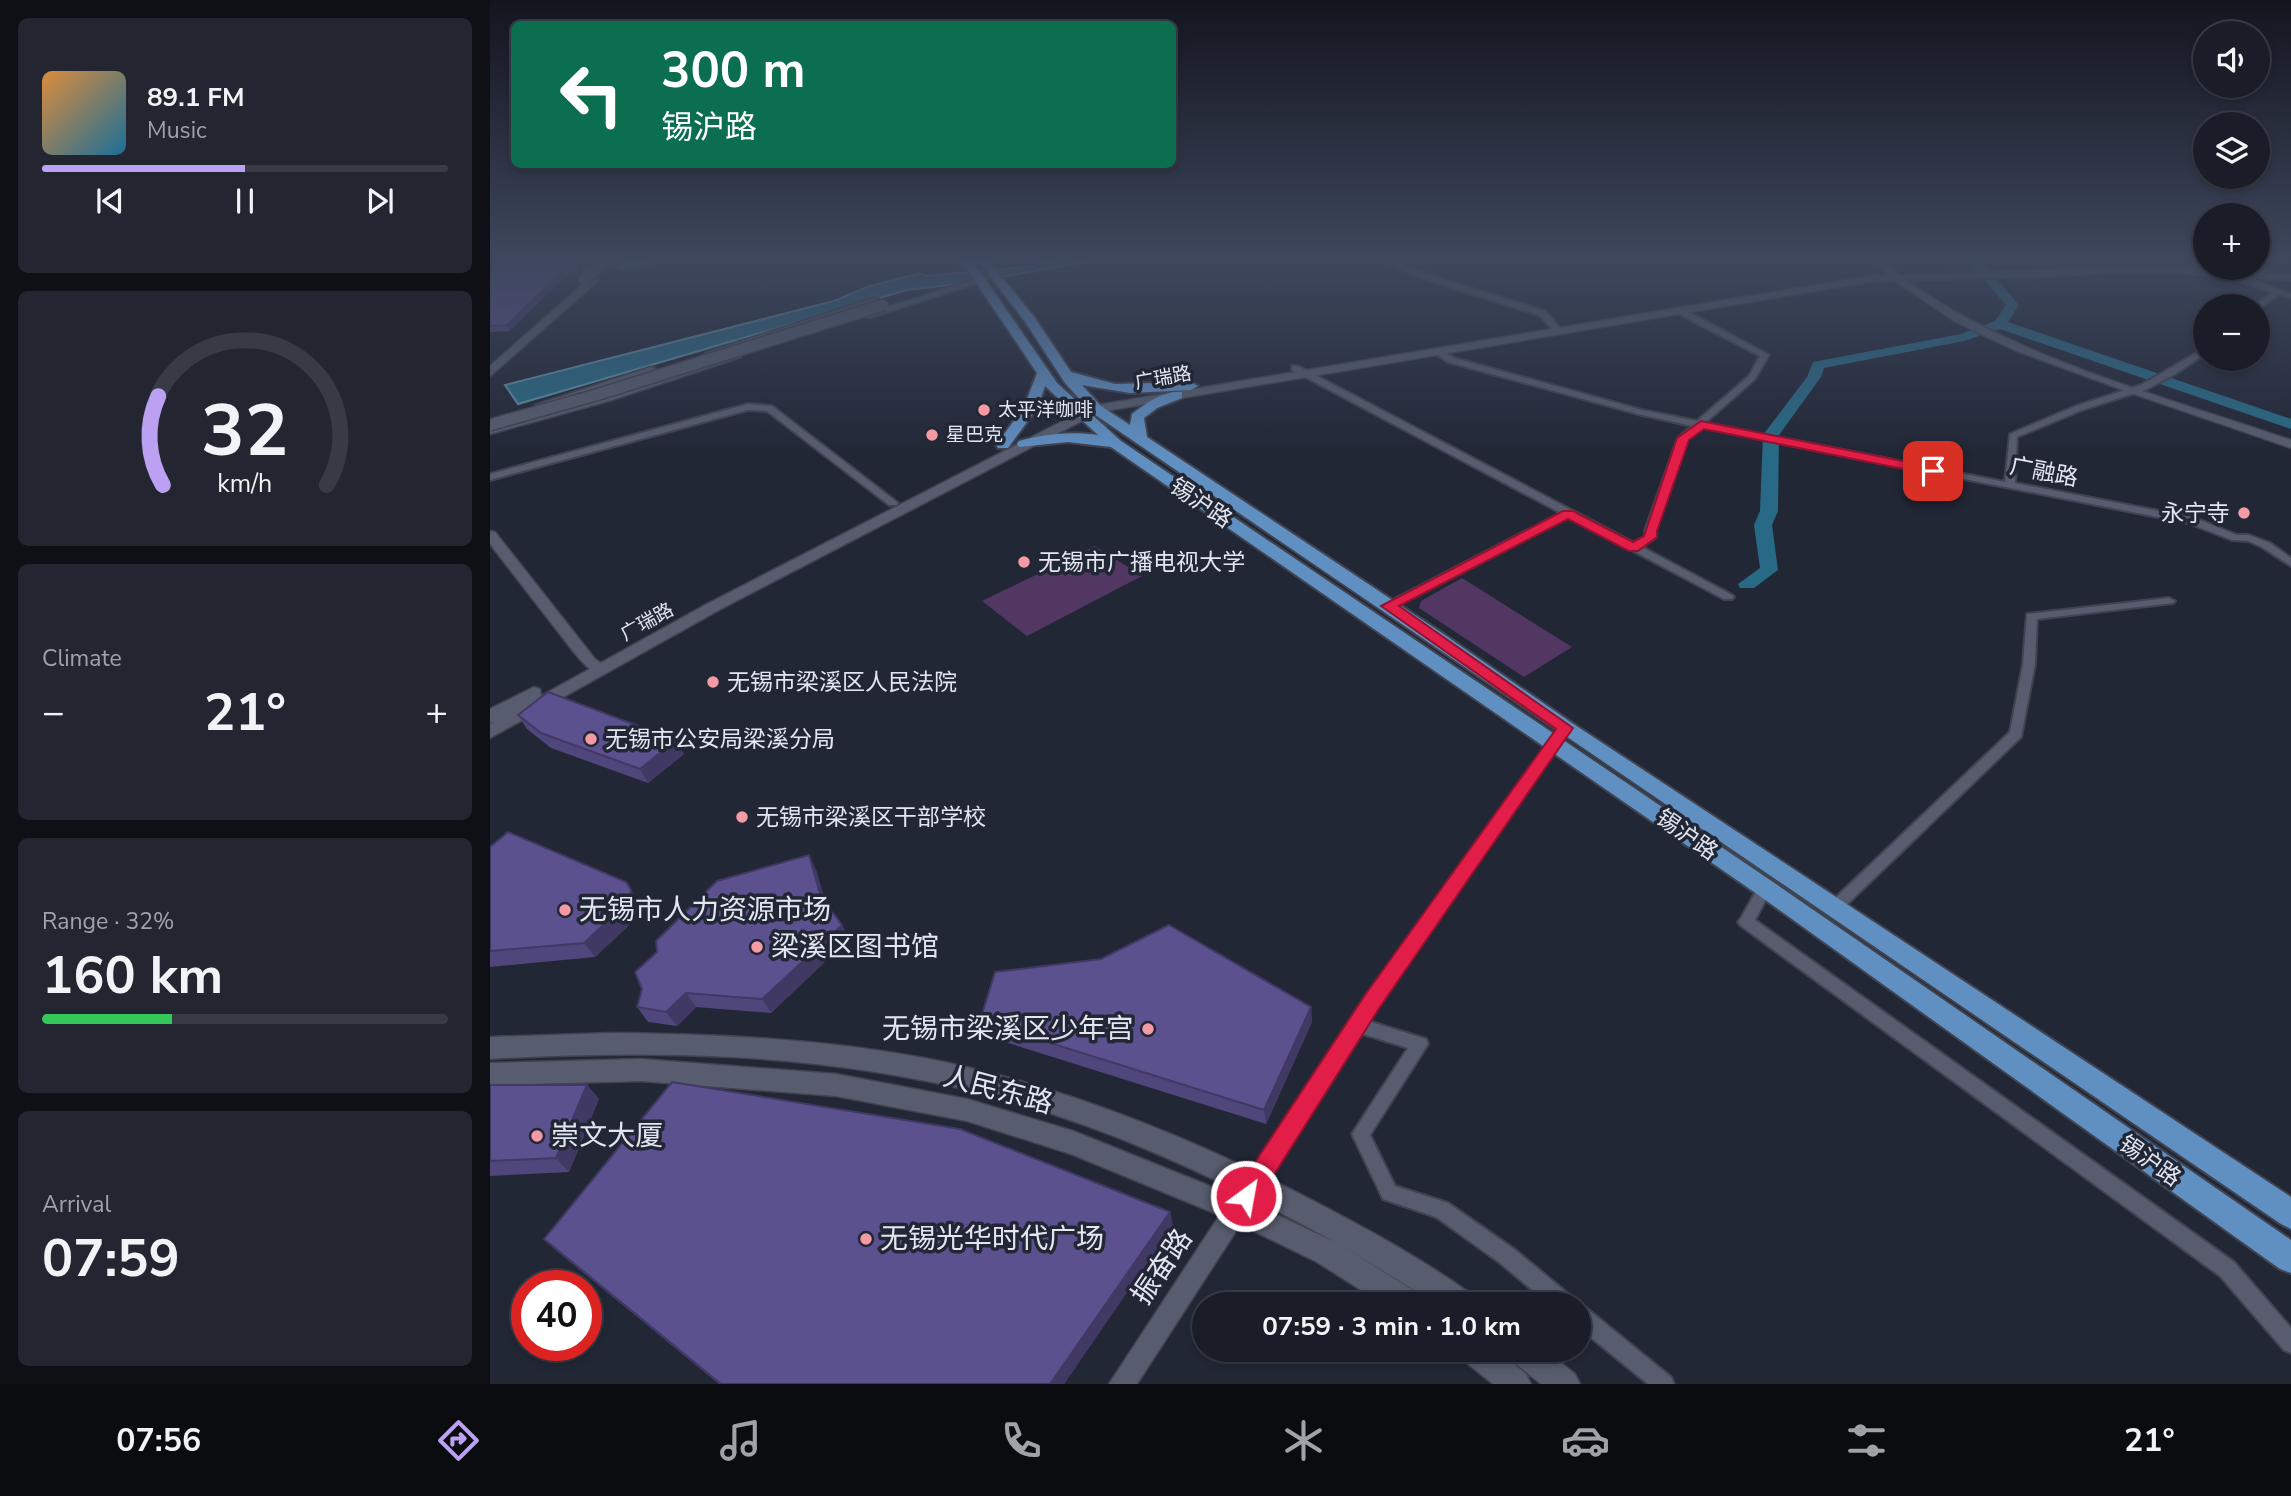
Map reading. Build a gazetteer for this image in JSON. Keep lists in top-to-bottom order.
{
  "streets": {
    "main road": ["广瑞路", "锡沪路", "人民东路"],
    "street": ["广融路", "振奋路"]
  },
  "crossings": [
    ["广瑞路", "锡沪路"],
    ["人民东路", "振奋路"]
  ],
  "places": [
    "太平洋咖啡",
    "星巴克",
    "永宁寺",
    "无锡市广播电视大学",
    "无锡市梁溪区人民法院",
    "无锡市公安局梁溪分局",
    "无锡市梁溪区干部学校",
    "无锡市人力资源市场",
    "梁溪区图书馆",
    "无锡市梁溪区少年宫",
    "崇文大厦",
    "无锡光华时代广场"
  ],
  "page": {
    "map_buttons": ["+", "−"],
    "turn": ["300 m", "锡沪路"],
    "song": ["89.1 FM", "Music"],
    "tile": [
      "Climate",
      ["Range · 32%", "160 km"],
      ["Arrival", "07:59"]
    ],
    "heat": ["−", "21°", "+"],
    "limit": "40",
    "trip": "07:59 · 3 min · 1.0 km",
    "tabs": ["07:56", "21°"],
    "gauge": ["32", "km/h"]
  }
}
